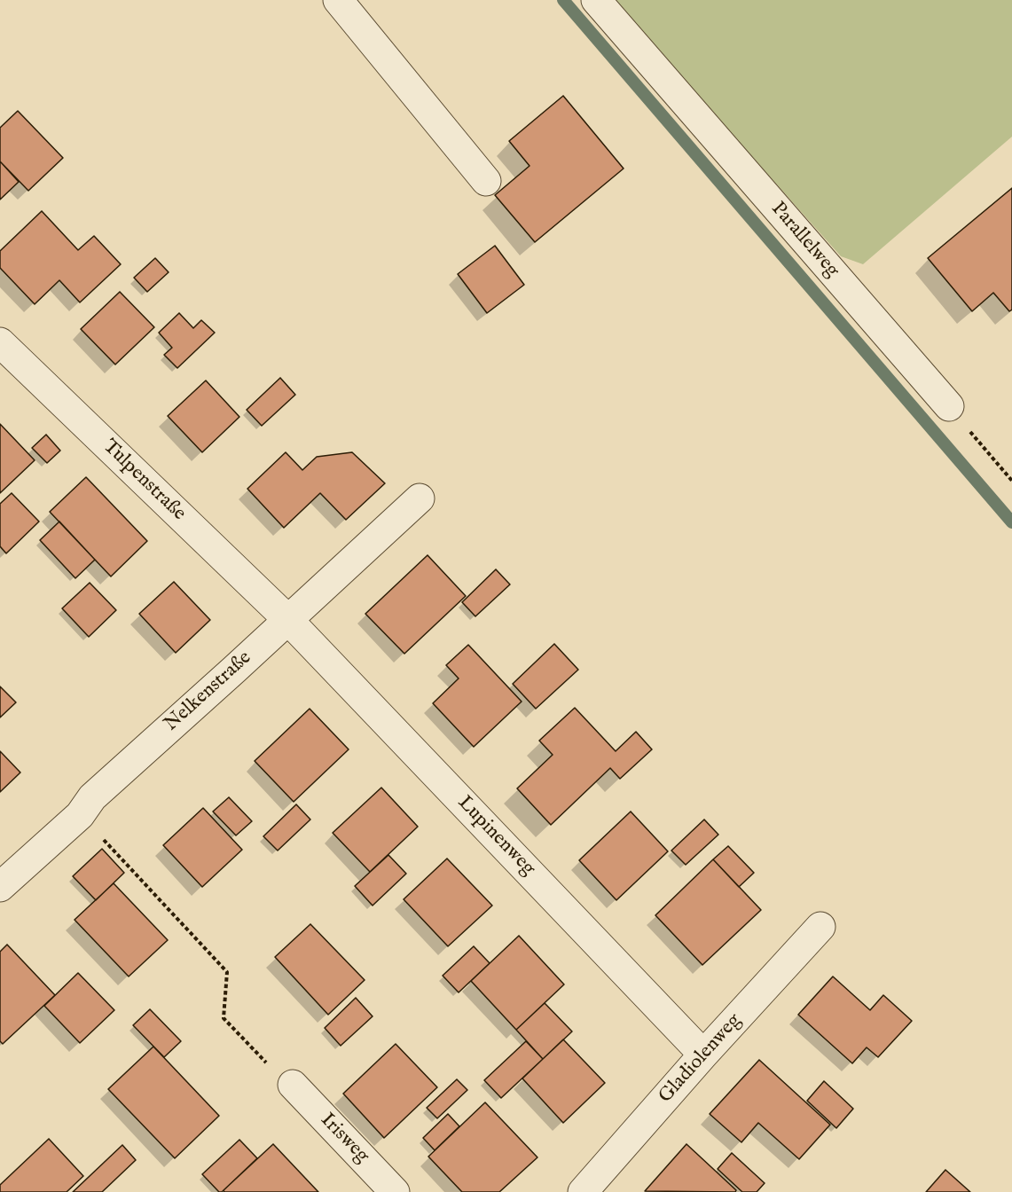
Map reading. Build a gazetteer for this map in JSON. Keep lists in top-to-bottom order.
{
  "streets": {
    "street": [
      "Parallelweg",
      "Tulpenstraße",
      "Nelkenstraße",
      "Lupinenweg",
      "Gladiolenweg",
      "Irisweg"
    ]
  },
  "crossings": [
    ["Tulpenstraße", "Nelkenstraße"],
    ["Tulpenstraße", "Lupinenweg"],
    ["Nelkenstraße", "Lupinenweg"],
    ["Lupinenweg", "Gladiolenweg"]
  ]
}
